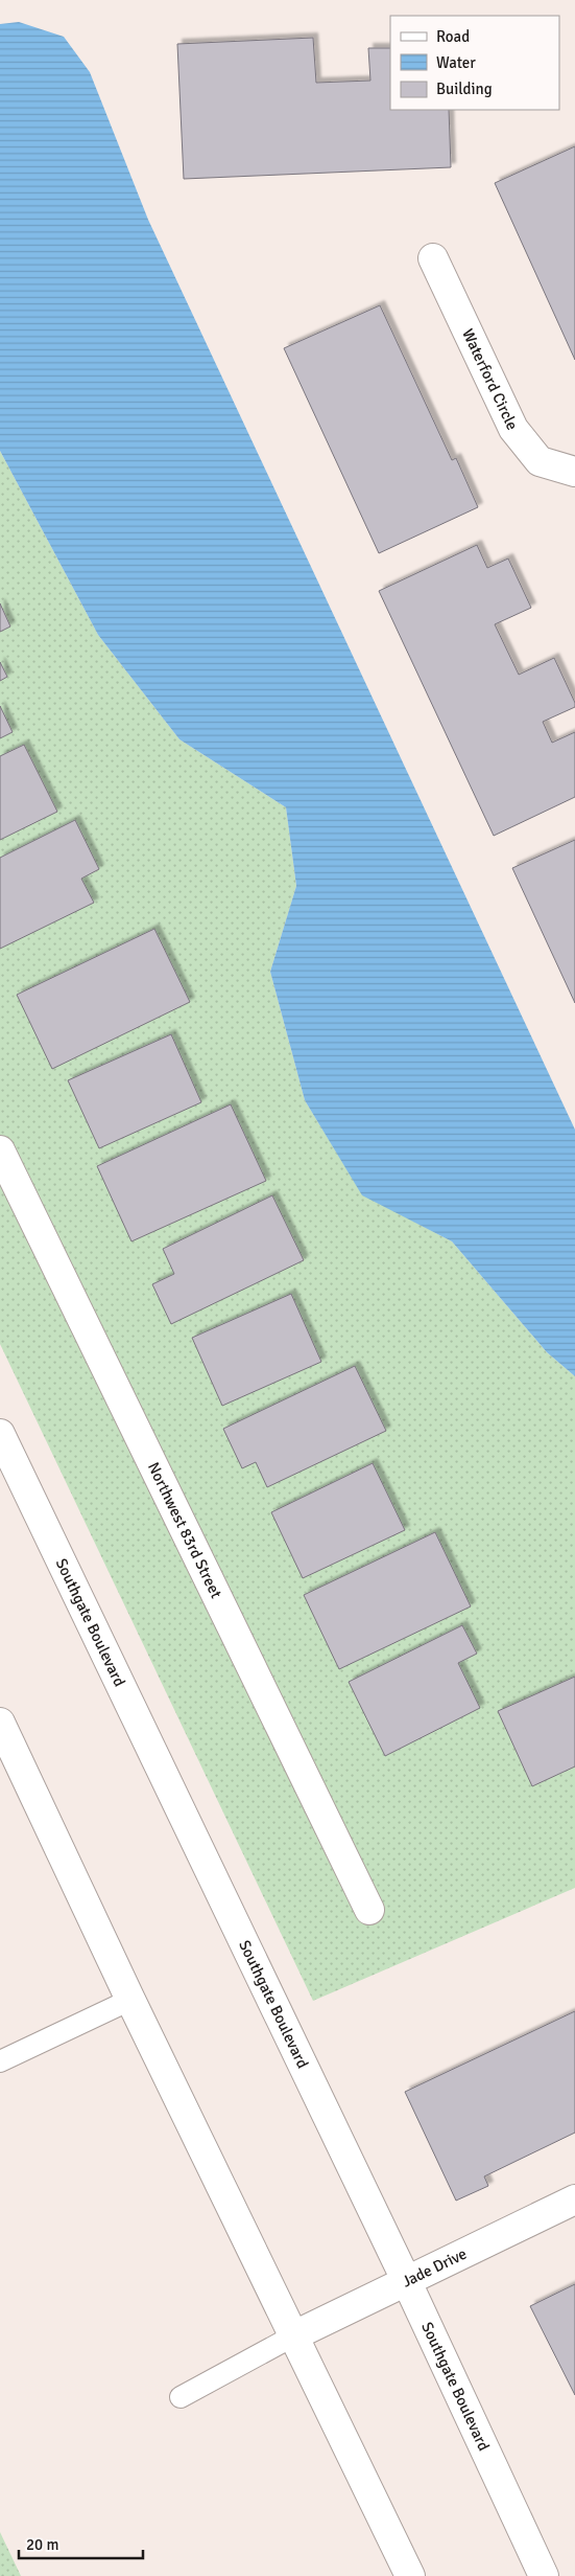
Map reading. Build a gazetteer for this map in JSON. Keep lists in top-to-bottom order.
{
  "streets": {
    "main road": [
      "Waterford Circle",
      "Northwest 83rd Street",
      "Southgate Boulevard",
      "Jade Drive"
    ]
  },
  "crossings": [
    ["Southgate Boulevard", "Jade Drive"]
  ],
  "legend": ["Road", "Water", "Building"],
  "scale_bar": "20 m"
}
